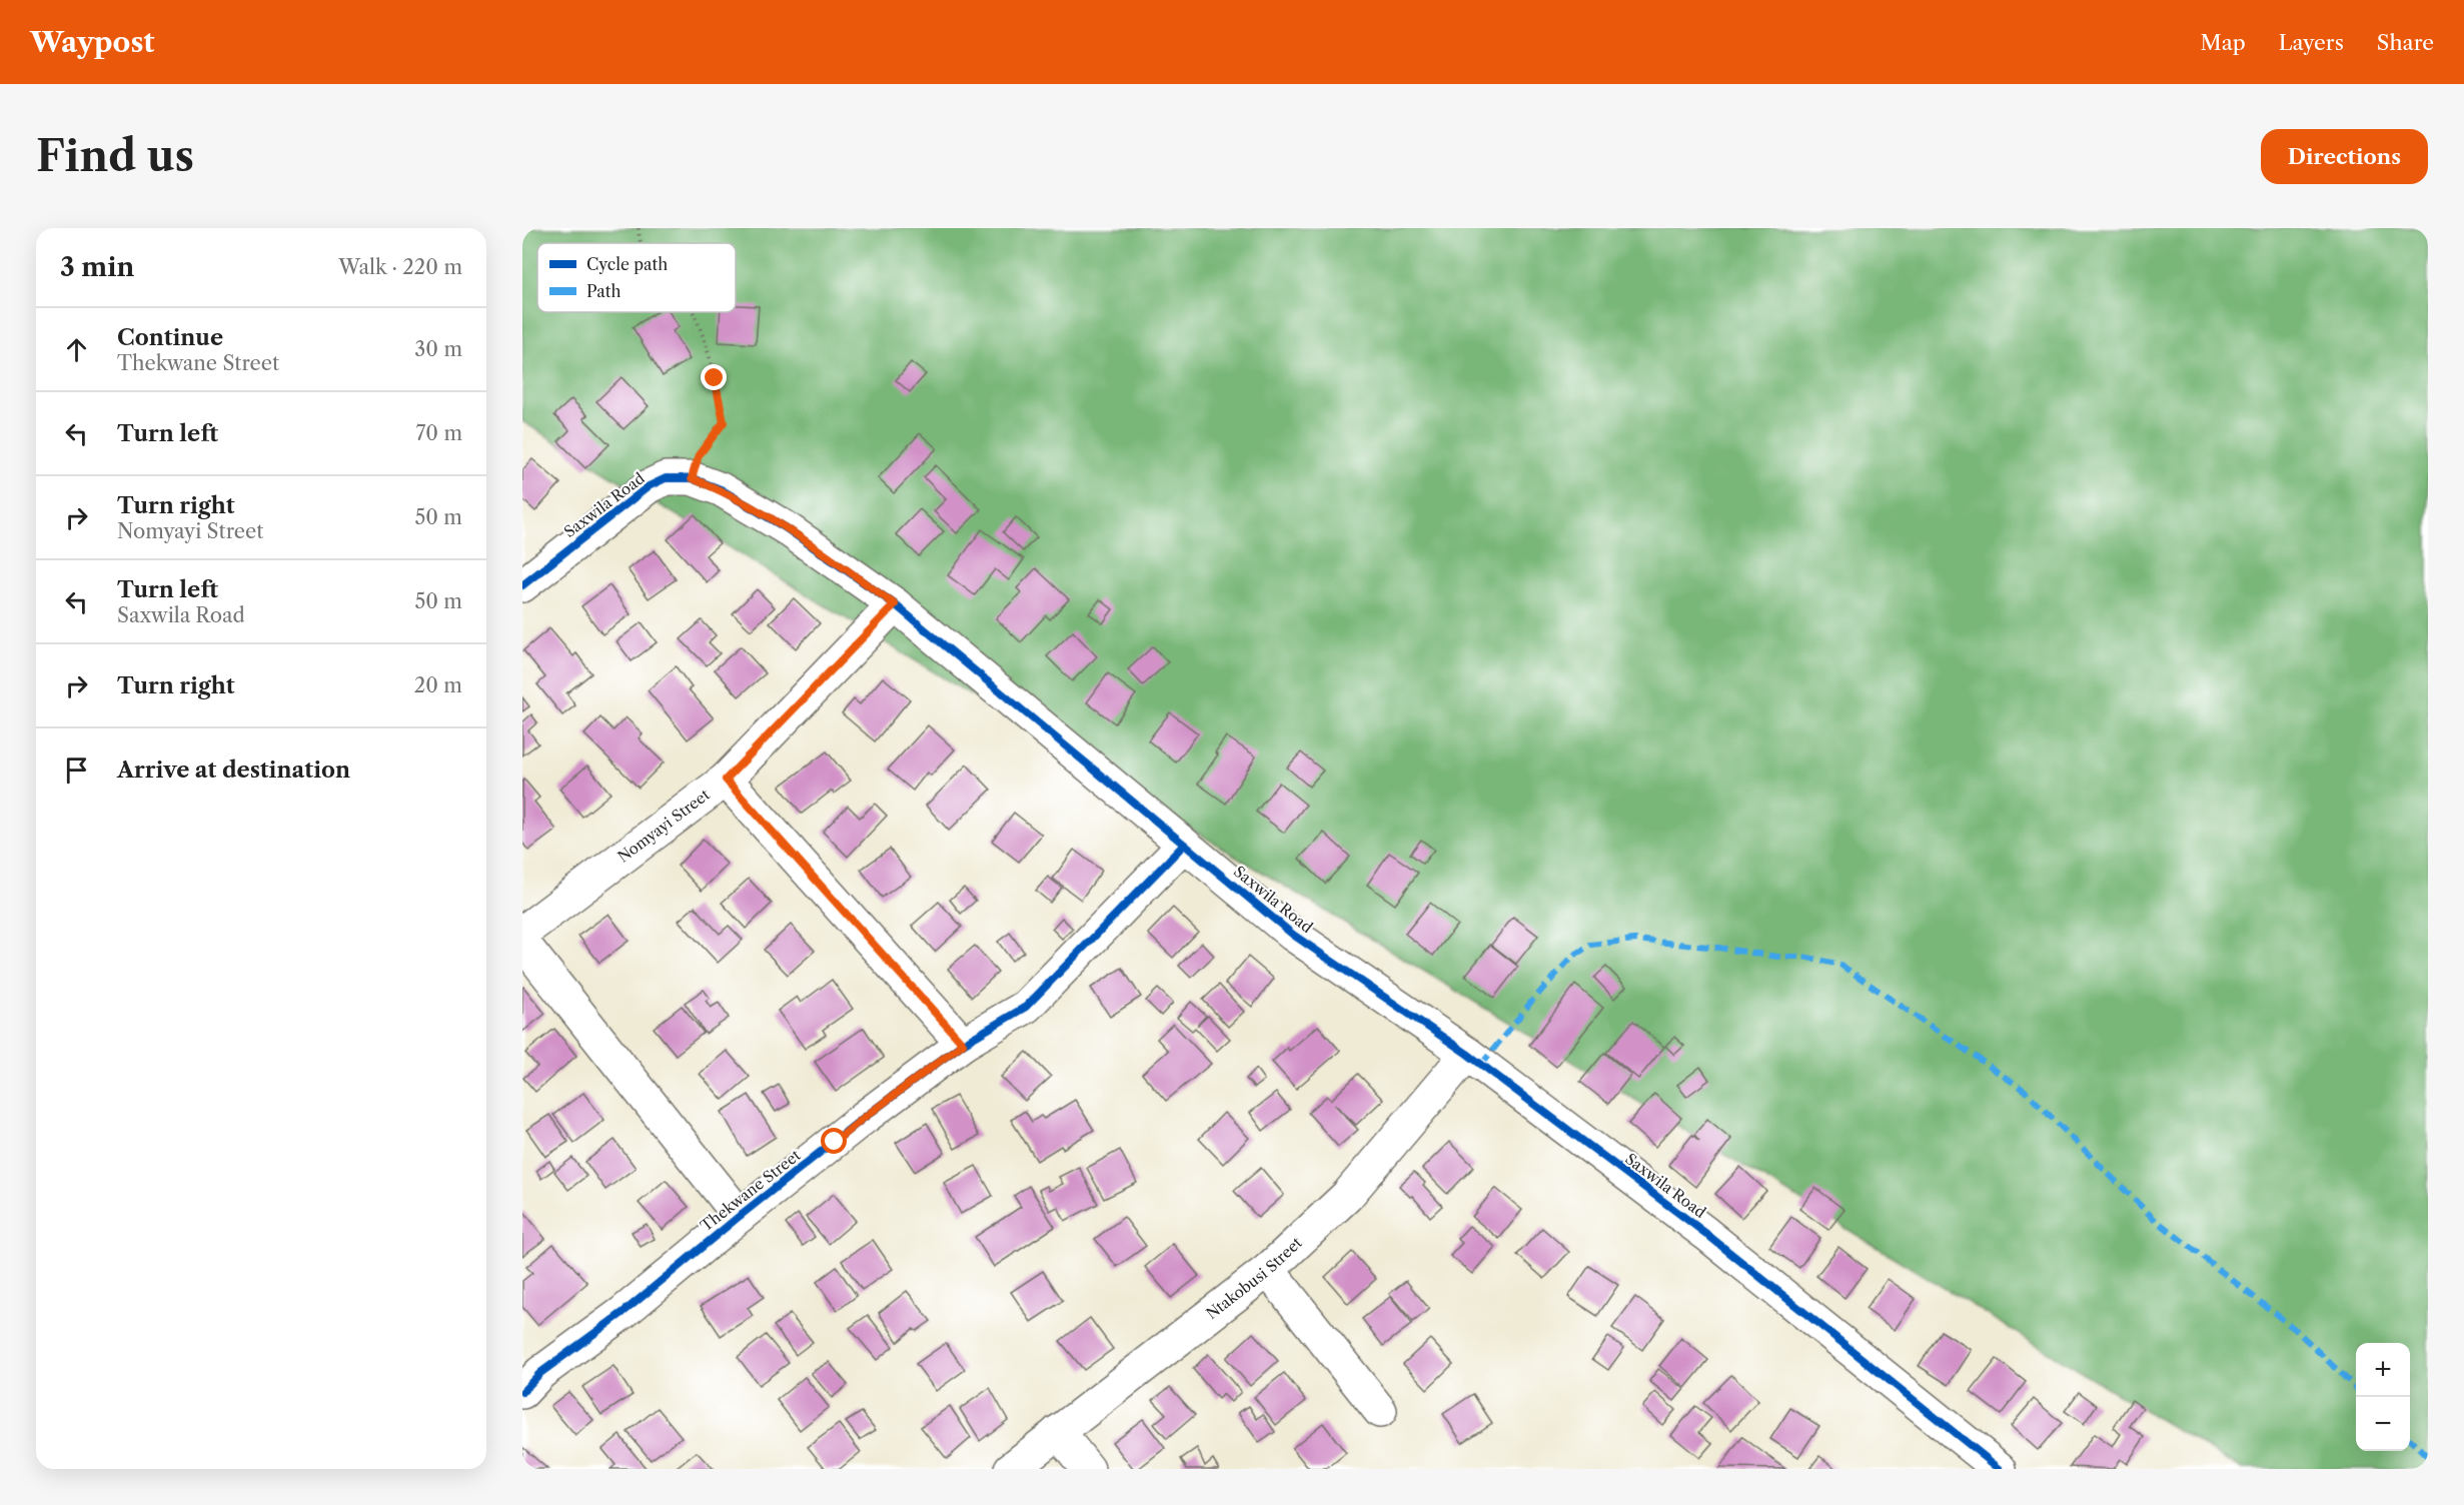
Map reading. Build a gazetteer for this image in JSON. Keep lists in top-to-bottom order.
{
  "streets": {
    "street": [
      "Saxwila Road",
      "Nomyayi Street",
      "Thekwane Street",
      "Ntakobusi Street"
    ]
  },
  "crossings": [
    ["Saxwila Road", "Nomyayi Street"],
    ["Saxwila Road", "Thekwane Street"],
    ["Saxwila Road", "Ntakobusi Street"]
  ],
  "legend": ["Cycle path", "Path"],
  "page": {
    "header": "Waypost",
    "nav": ["Map", "Layers", "Share"],
    "buttons": "Directions",
    "title": "Find us",
    "heading": ["3 min", "Walk · 220 m"],
    "list": [
      ["Continue", "Thekwane Street", "30 m"],
      ["Turn left", "70 m"],
      ["Turn right", "Nomyayi Street", "50 m"],
      ["Turn left", "Saxwila Road", "50 m"],
      ["Turn right", "20 m"],
      "Arrive at destination"
    ],
    "map_buttons": ["+", "−"]
  }
}
